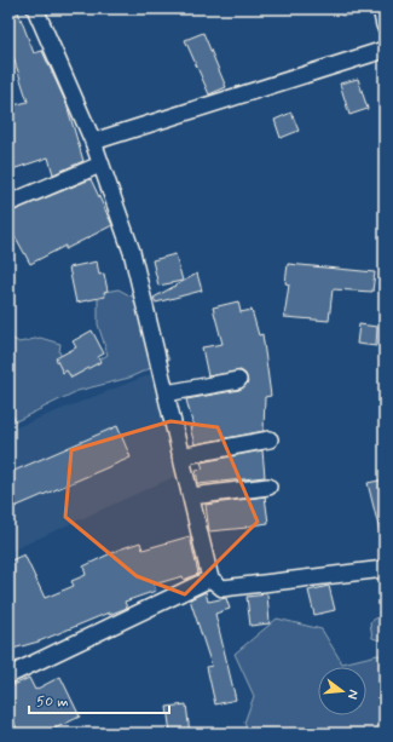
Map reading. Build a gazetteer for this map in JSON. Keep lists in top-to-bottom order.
{
  "scale_bar": "50 m",
  "north": "right"
}
